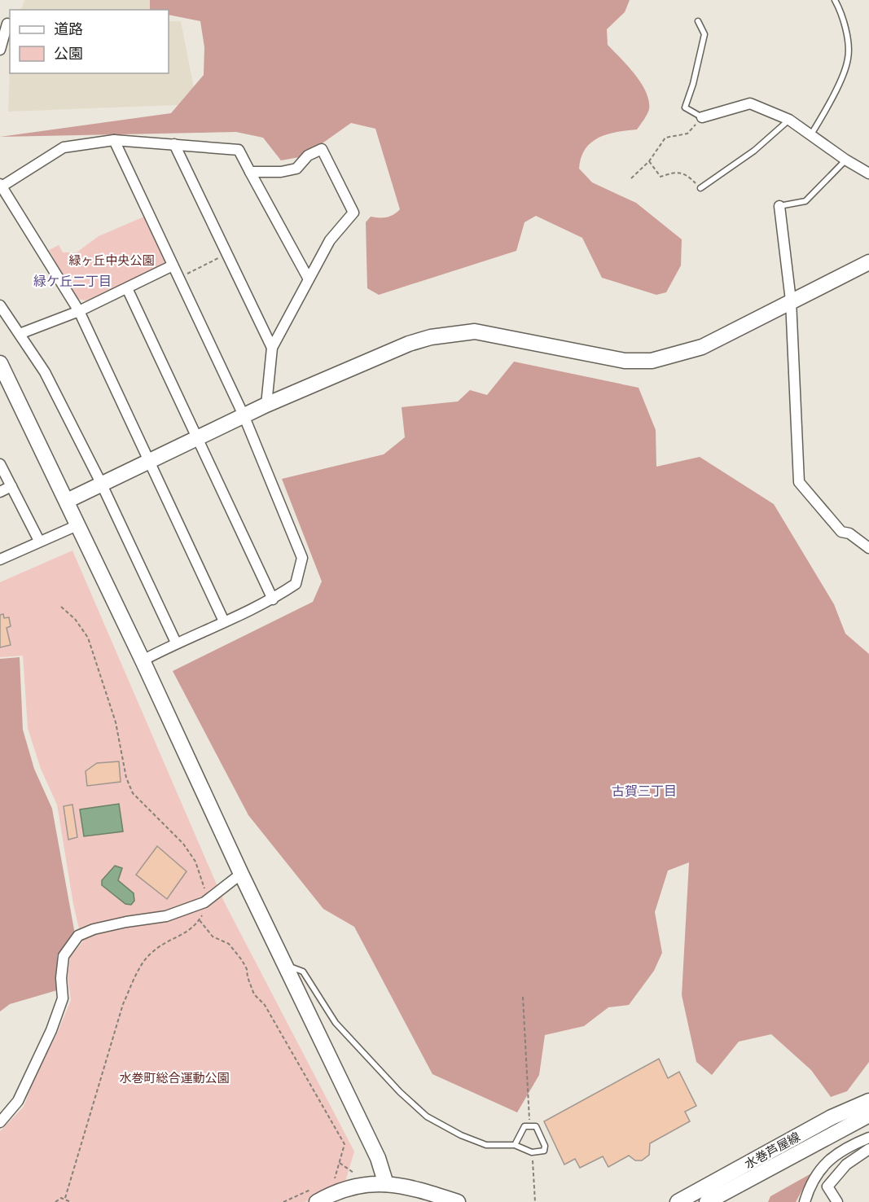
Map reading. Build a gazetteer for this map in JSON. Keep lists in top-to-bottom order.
{
  "streets": {
    "street": ["水巻芦屋線"]
  },
  "districts": ["緑ケ丘二丁目", "古賀三丁目"],
  "parks": ["緑ヶ丘中央公園", "水巻町総合運動公園"],
  "legend": ["道路", "公園"]
}
